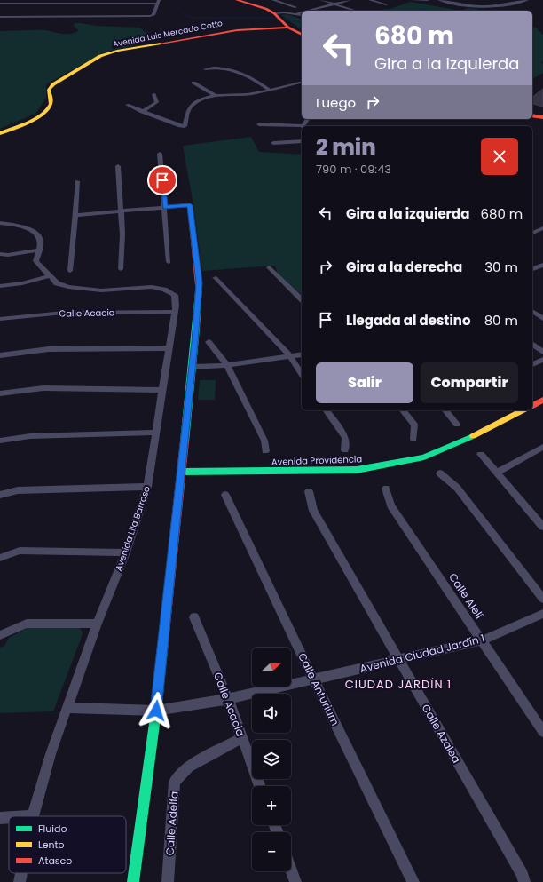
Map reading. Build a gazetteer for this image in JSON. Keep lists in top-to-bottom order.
{
  "streets": {
    "street": [
      "Avenida Luis Mercado Cotto",
      "Calle Acacia",
      "Avenida Providencia",
      "Avenida Lila Barroso",
      "Calle Alelí",
      "Avenida Ciudad Jardín 1",
      "Calle Anturium",
      "Calle Azalea",
      "Calle Adelfa"
    ]
  },
  "crossings": [
    ["Calle Acacia", "Avenida Lila Barroso"],
    ["Calle Acacia", "Avenida Ciudad Jardín 1"],
    ["Calle Acacia", "Calle Adelfa"],
    ["Avenida Lila Barroso", "Avenida Ciudad Jardín 1"],
    ["Calle Alelí", "Avenida Ciudad Jardín 1"],
    ["Avenida Ciudad Jardín 1", "Calle Anturium"],
    ["Avenida Ciudad Jardín 1", "Calle Azalea"]
  ],
  "districts": ["CIUDAD JARDÍN 1"],
  "legend": ["Fluido", "Lento", "Atasco"],
  "north": "right",
  "page": {
    "turn": ["680 m", "Gira a la izquierda"],
    "then": "Luego",
    "heading": ["2 min", "790 m · 09:43"],
    "list": [
      {
        "name": "Gira a la izquierda",
        "value": "680 m"
      },
      {
        "name": "Gira a la derecha",
        "value": "30 m"
      },
      {
        "name": "Llegada al destino",
        "value": "80 m"
      }
    ],
    "buttons": ["Salir", "Compartir"],
    "map_buttons": ["+", "−"]
  }
}
